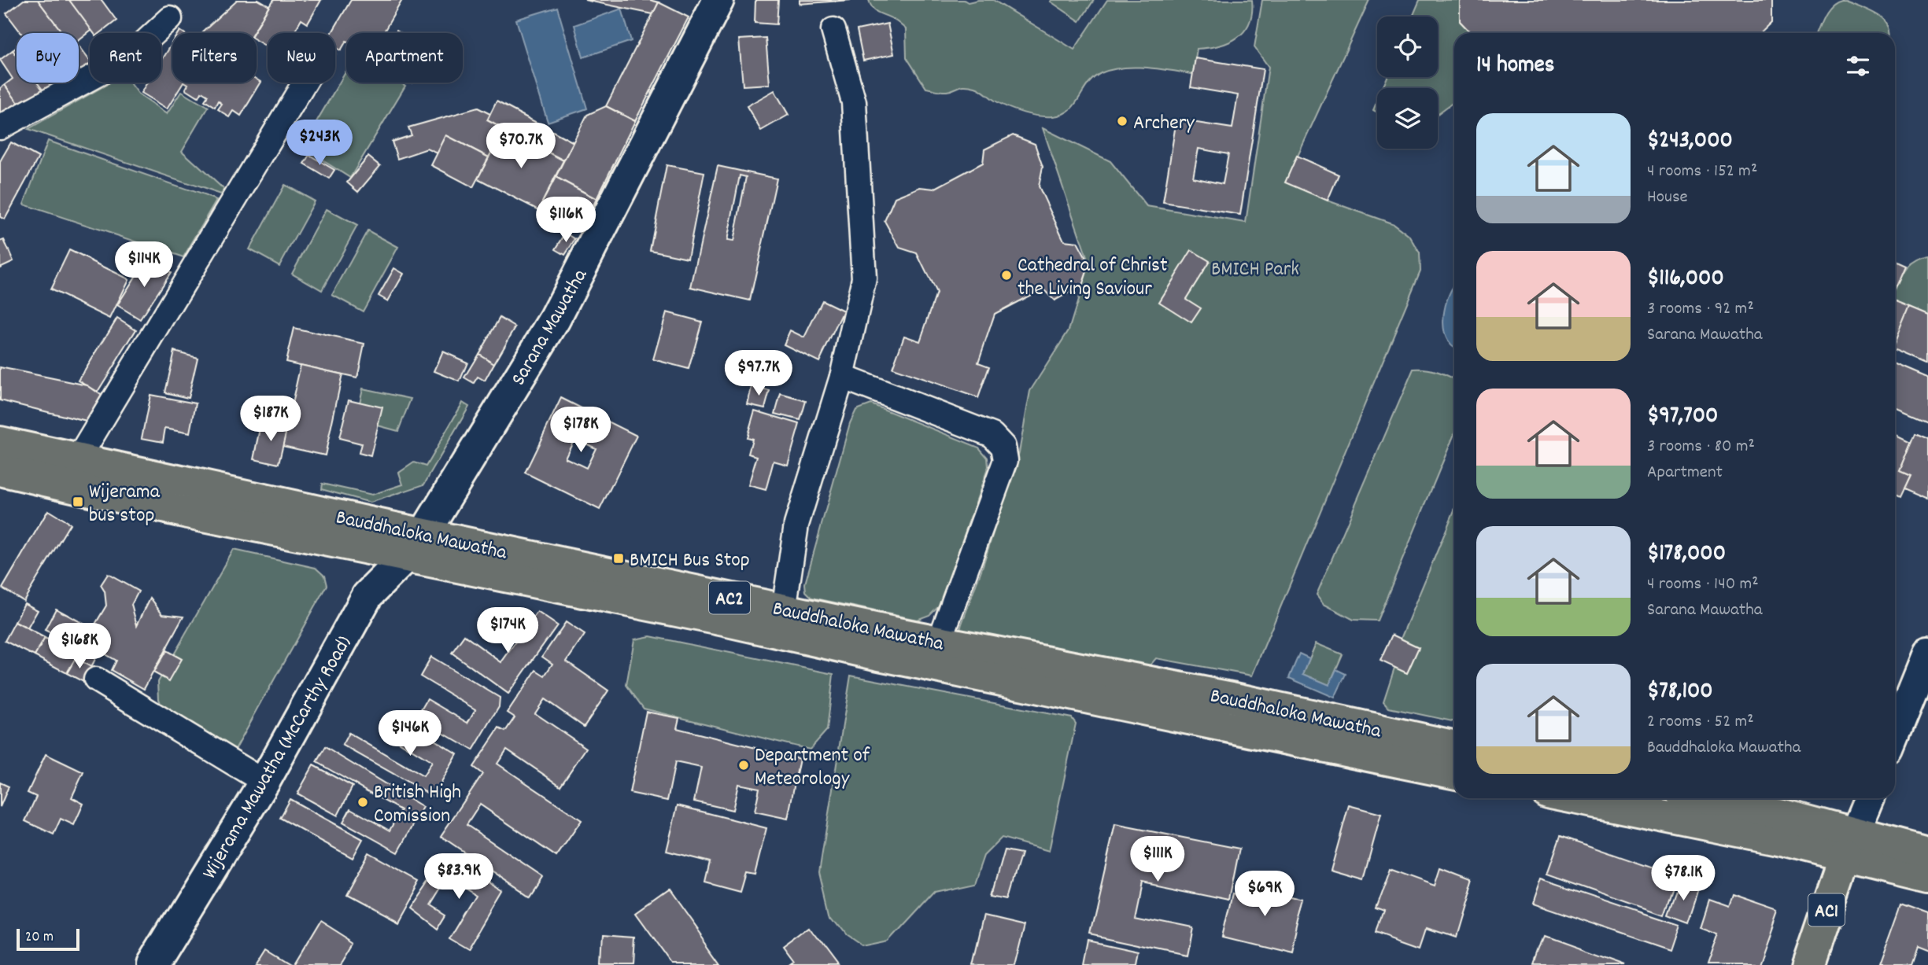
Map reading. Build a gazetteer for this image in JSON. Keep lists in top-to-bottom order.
{
  "streets": {
    "main road": ["Bauddhaloka Mawatha", "AC2", "AC1"],
    "street": ["Sarana Mawatha", "Wijerama Mawatha (McCarthy Road)"]
  },
  "crossings": [
    ["Sarana Mawatha", "Bauddhaloka Mawatha"],
    ["Sarana Mawatha", "Wijerama Mawatha (McCarthy Road)"],
    ["Bauddhaloka Mawatha", "Wijerama Mawatha (McCarthy Road)"]
  ],
  "parks": ["BMICH Park"],
  "places": {
    "other": [
      "Archery",
      "Cathedral of Christ the Living Saviour",
      "Department of Meteorology",
      "British High Comission"
    ],
    "transit": ["Wijerama bus stop", "BMICH Bus Stop"]
  },
  "scale_bar": "20 m",
  "page": {
    "chip": [
      "Buy",
      "Rent",
      "Filters",
      "New",
      "Apartment"
    ],
    "heading": "14 homes",
    "list": [
      {
        "name": "$243,000",
        "note": "4 rooms · 152 m² · House"
      },
      {
        "name": "$116,000",
        "note": "3 rooms · 92 m² · Sarana Mawatha"
      },
      {
        "name": "$97,700",
        "note": "3 rooms · 80 m² · Apartment"
      },
      {
        "name": "$178,000",
        "note": "4 rooms · 140 m² · Sarana Mawatha"
      },
      {
        "name": "$78,100",
        "note": "2 rooms · 52 m² · Bauddhaloka Mawatha"
      }
    ],
    "price": [
      "$243K",
      "$70.7K",
      "$116K",
      "$114K",
      "$97.7K",
      "$187K",
      "$178K",
      "$174K",
      "$168K",
      "$146K",
      "$111K",
      "$83.9K",
      "$78.1K",
      "$69K"
    ],
    "scale": "20 m"
  }
}
